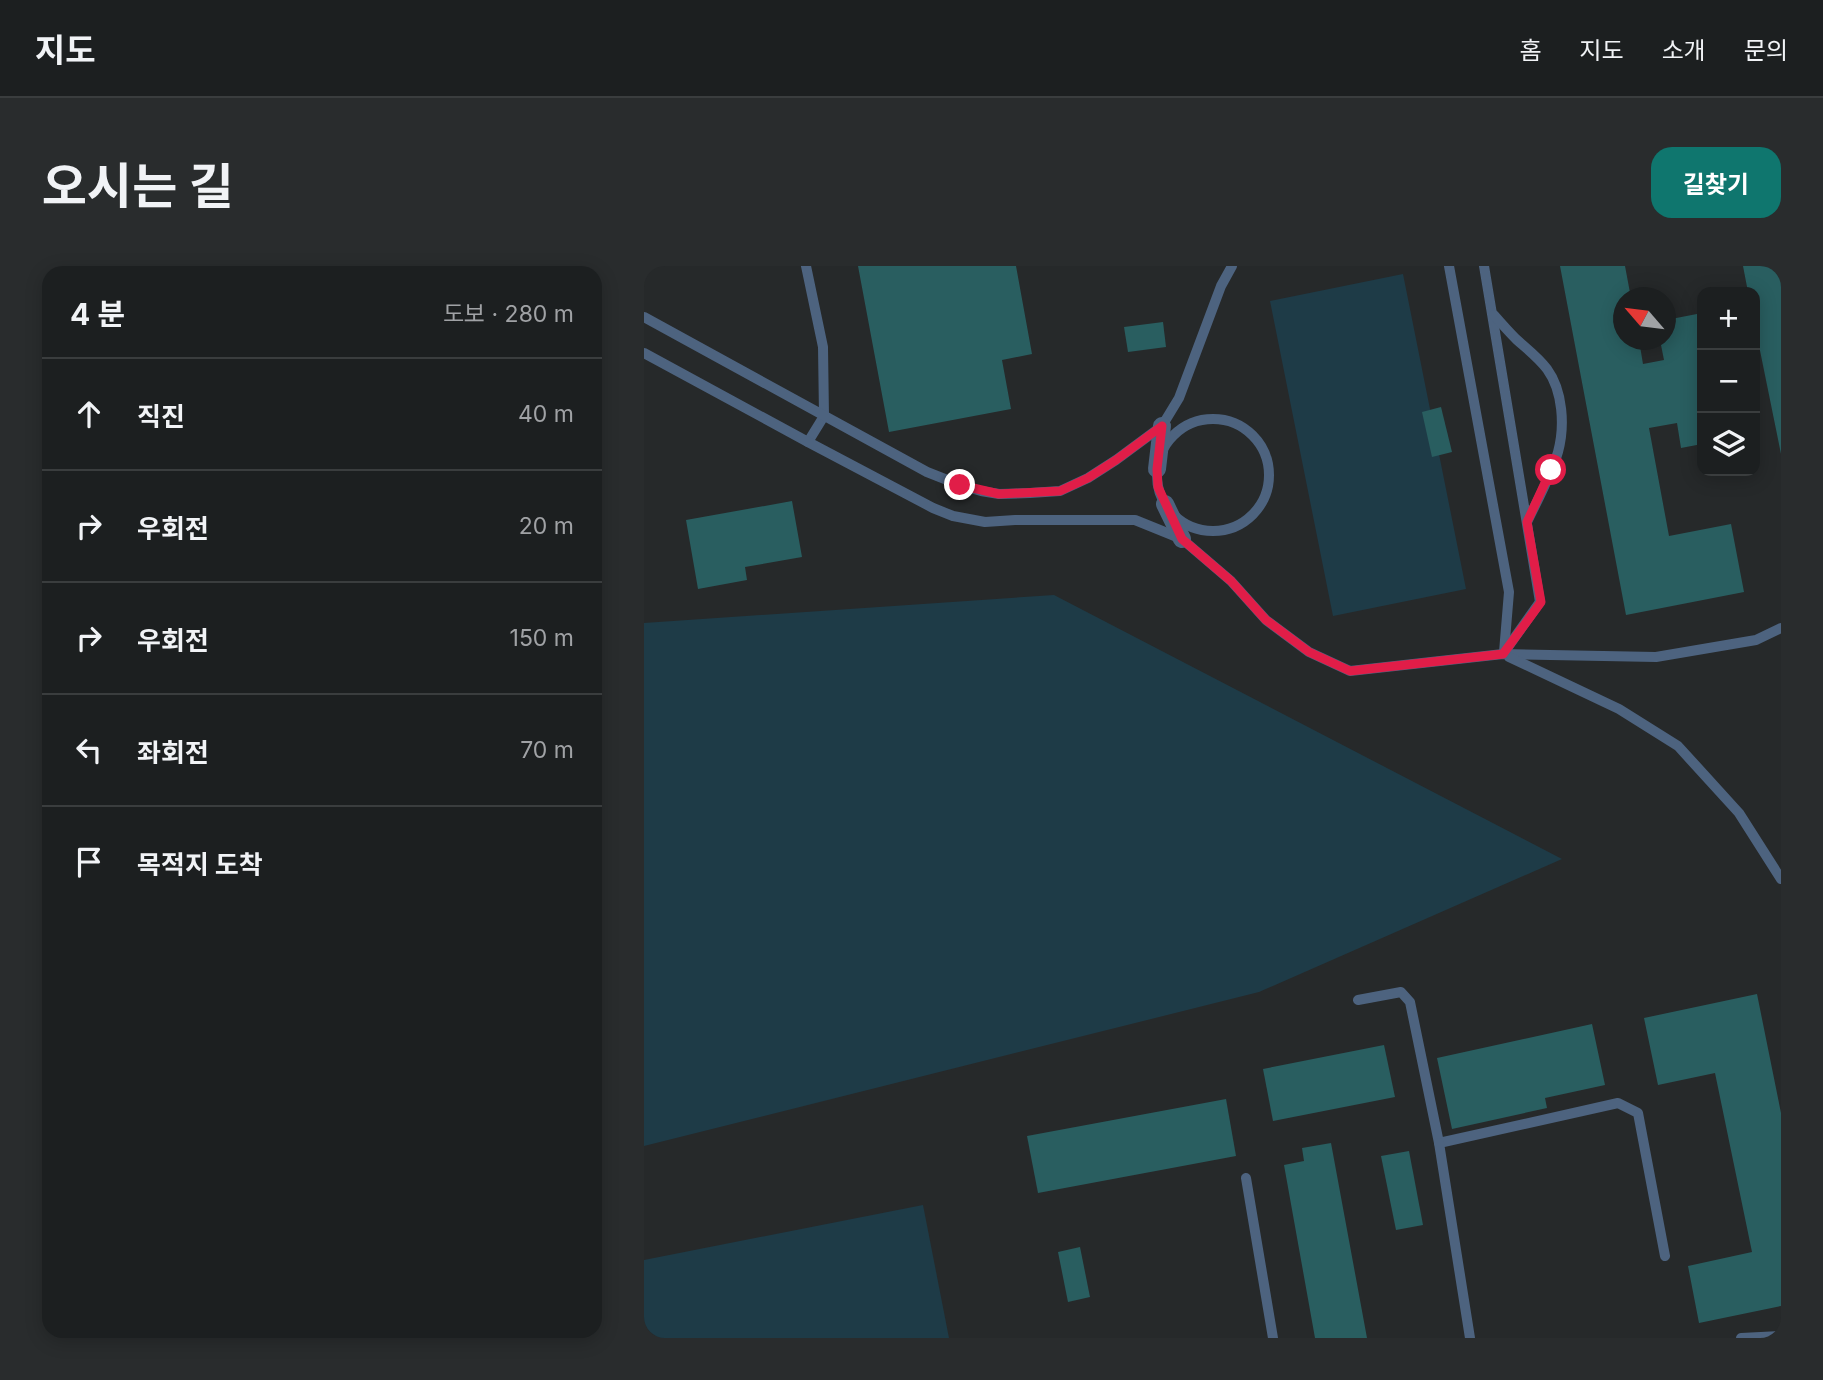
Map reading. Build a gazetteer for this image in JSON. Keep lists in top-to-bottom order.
{
  "north": "top left",
  "page": {
    "header": "지도",
    "nav": [
      "홈",
      "지도",
      "소개",
      "문의"
    ],
    "title": "오시는 길",
    "buttons": "길찾기",
    "heading": ["4 분", "도보 · 280 m"],
    "map_buttons": ["+", "−"],
    "list": [
      ["직진", "40 m"],
      ["우회전", "20 m"],
      ["우회전", "150 m"],
      ["좌회전", "70 m"],
      "목적지 도착"
    ]
  }
}
